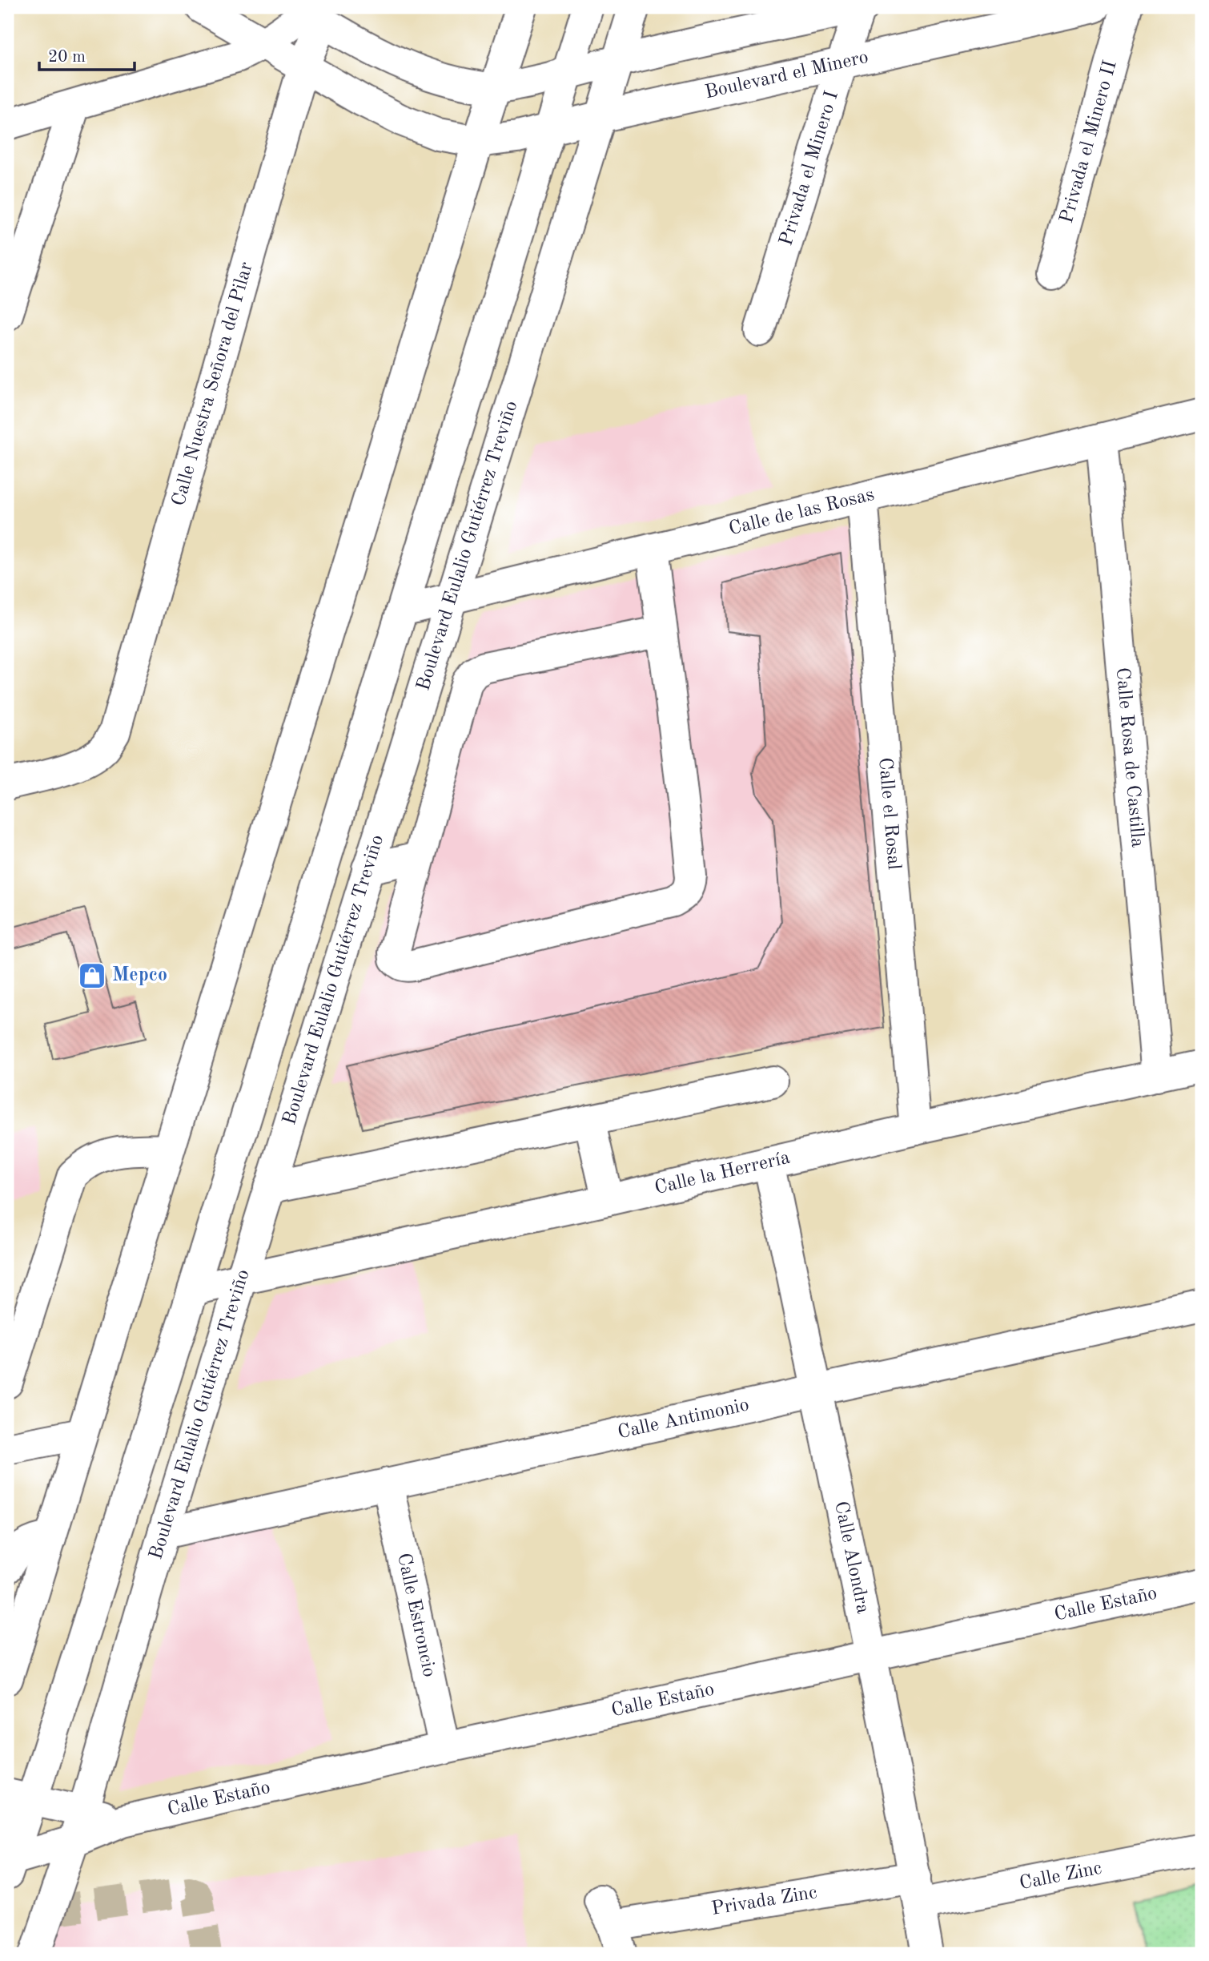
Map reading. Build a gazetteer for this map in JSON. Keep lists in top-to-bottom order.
{
  "streets": {
    "street": [
      "Boulevard el Minero",
      "Privada el Minero II",
      "Privada el Minero I",
      "Calle Nuestra Señora del Pilar",
      "Calle de las Rosas",
      "Boulevard Eulalio Gutiérrez Treviño",
      "Calle Rosa de Castilla",
      "Calle el Rosal",
      "Calle la Herrería",
      "Calle Antimonio",
      "Calle Alondra",
      "Calle Estaño",
      "Calle Estroncio",
      "Calle Zinc",
      "Privada Zinc"
    ]
  },
  "crossings": [
    ["Boulevard el Minero", "Privada el Minero I"],
    ["Boulevard el Minero", "Calle Nuestra Señora del Pilar"],
    ["Boulevard el Minero", "Boulevard Eulalio Gutiérrez Treviño"],
    ["Calle de las Rosas", "Boulevard Eulalio Gutiérrez Treviño"],
    ["Calle de las Rosas", "Calle Rosa de Castilla"],
    ["Calle de las Rosas", "Calle el Rosal"],
    ["Boulevard Eulalio Gutiérrez Treviño", "Calle la Herrería"],
    ["Boulevard Eulalio Gutiérrez Treviño", "Calle Antimonio"],
    ["Boulevard Eulalio Gutiérrez Treviño", "Calle Estaño"],
    ["Calle Rosa de Castilla", "Calle la Herrería"],
    ["Calle el Rosal", "Calle la Herrería"],
    ["Calle la Herrería", "Calle Alondra"],
    ["Calle Antimonio", "Calle Alondra"],
    ["Calle Antimonio", "Calle Estroncio"],
    ["Calle Alondra", "Calle Estaño"],
    ["Calle Alondra", "Calle Zinc"],
    ["Calle Alondra", "Privada Zinc"],
    ["Calle Estaño", "Calle Estroncio"],
    ["Calle Zinc", "Privada Zinc"]
  ],
  "places": {
    "shop": ["Mepco"]
  },
  "scale_bar": "20 m"
}
